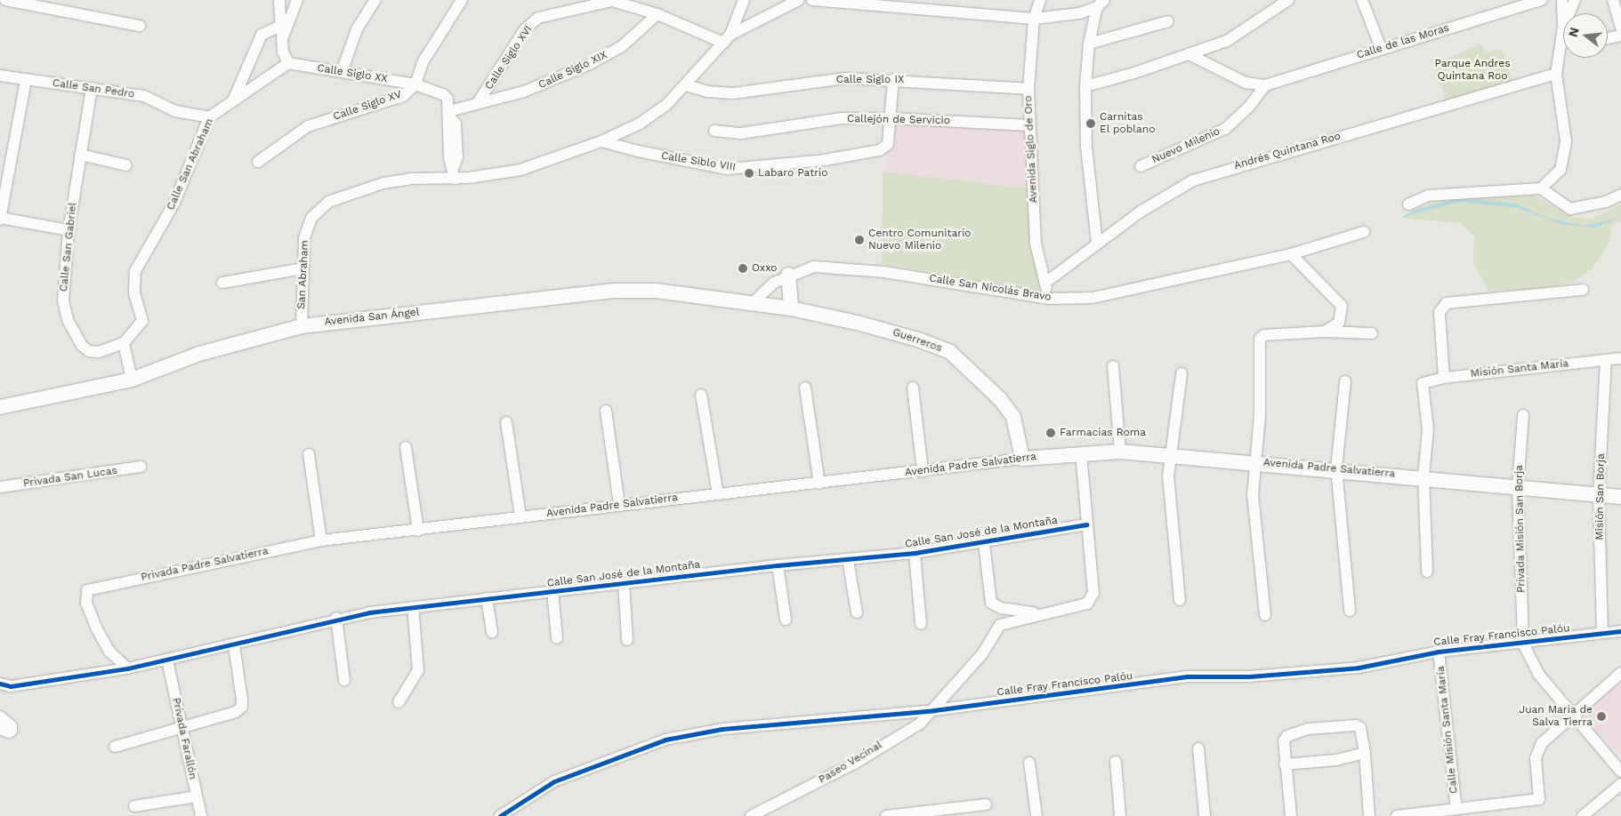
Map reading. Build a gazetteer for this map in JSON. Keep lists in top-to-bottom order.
{
  "streets": {
    "main road": ["Avenida San Ángel", "Guerreros", "Avenida Padre Salvatierra"],
    "street": [
      "Calle de las Moras",
      "Calle Siglo XVI",
      "Calle Siglo XIX",
      "Calle Siglo XX",
      "Calle Siglo IX",
      "Calle San Pedro",
      "Calle Siglo XV",
      "Callejón de Servicio",
      "Nuevo Milenio",
      "Avenida Siglo de Oro",
      "Andrés Quintana Roo",
      "Calle Siblo VIII",
      "Calle San Abraham",
      "Calle San Gabriel",
      "San Abraham",
      "Calle San Nicolás Bravo",
      "Misión Santa María",
      "Privada San Lucas",
      "Misión San Borja",
      "Privada Misión San Borja",
      "Calle San José de la Montaña",
      "Privada Padre Salvatierra",
      "Calle Fray Francisco Palóu",
      "Calle Misión Santa María",
      "Privada Farallón",
      "Paseo Vecinal"
    ]
  },
  "crossings": [
    ["Calle de las Moras", "Nuevo Milenio"],
    ["Calle Siglo XVI", "Calle Siglo XIX"],
    ["Calle Siglo XVI", "San Abraham"],
    ["Calle Siglo XX", "Calle Siglo XV"],
    ["Calle Siglo XX", "Calle San Abraham"],
    ["Calle Siglo IX", "Avenida Siglo de Oro"],
    ["Calle Siglo IX", "Calle Siblo VIII"],
    ["Calle Siglo IX", "San Abraham"],
    ["Calle San Pedro", "Calle San Abraham"],
    ["Calle San Pedro", "Calle San Gabriel"],
    ["Callejón de Servicio", "Avenida Siglo de Oro"],
    ["Callejón de Servicio", "Calle Siblo VIII"],
    ["Avenida Siglo de Oro", "Andrés Quintana Roo"],
    ["Avenida Siglo de Oro", "Calle San Nicolás Bravo"],
    ["Calle Siblo VIII", "San Abraham"],
    ["Calle San Abraham", "Calle San Gabriel"],
    ["San Abraham", "Avenida San Ángel"],
    ["Calle San Nicolás Bravo", "Avenida San Ángel"],
    ["Calle San Nicolás Bravo", "Guerreros"],
    ["Avenida San Ángel", "Guerreros"],
    ["Guerreros", "Avenida Padre Salvatierra"],
    ["Misión Santa María", "Avenida Padre Salvatierra"],
    ["Misión Santa María", "Misión San Borja"],
    ["Avenida Padre Salvatierra", "Misión San Borja"],
    ["Avenida Padre Salvatierra", "Privada Misión San Borja"],
    ["Avenida Padre Salvatierra", "Privada Padre Salvatierra"],
    ["Misión San Borja", "Calle Fray Francisco Palóu"],
    ["Privada Misión San Borja", "Calle Fray Francisco Palóu"],
    ["Calle San José de la Montaña", "Privada Padre Salvatierra"],
    ["Calle San José de la Montaña", "Privada Farallón"],
    ["Calle Fray Francisco Palóu", "Calle Misión Santa María"],
    ["Calle Fray Francisco Palóu", "Paseo Vecinal"]
  ],
  "parks": ["Parque Andres Quintana Roo"],
  "places": [
    "Carnitas El poblano",
    "Labaro Patrio",
    "Centro Comunitario Nuevo Milenio",
    "Oxxo",
    "Farmacias Roma",
    "Juan Maria de Salva Tierra"
  ],
  "north": "left"
}
